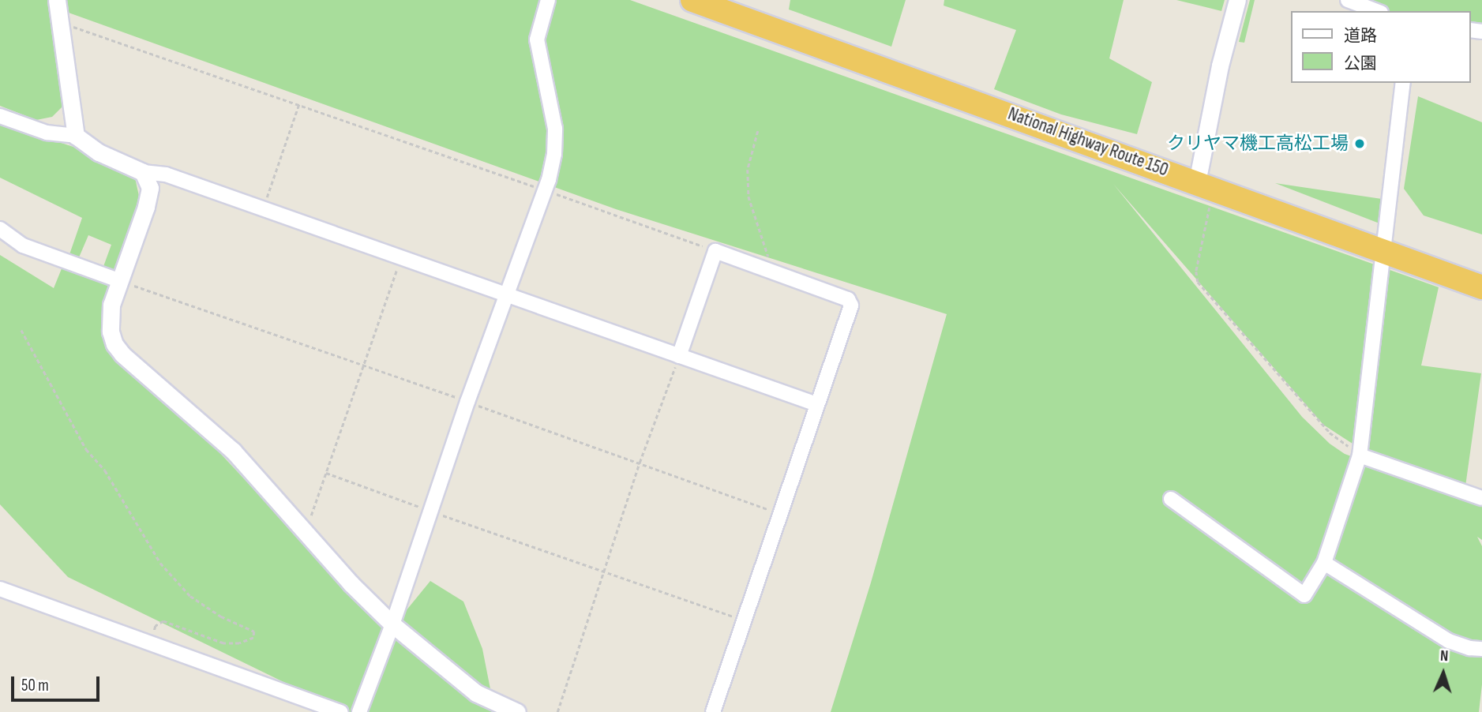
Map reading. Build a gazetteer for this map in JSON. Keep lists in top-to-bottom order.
{
  "streets": {
    "highway": ["National Highway Route 150"]
  },
  "places": ["クリヤマ機工高松工場"],
  "legend": ["道路", "公園"],
  "scale_bar": "50 m",
  "north": "top"
}
